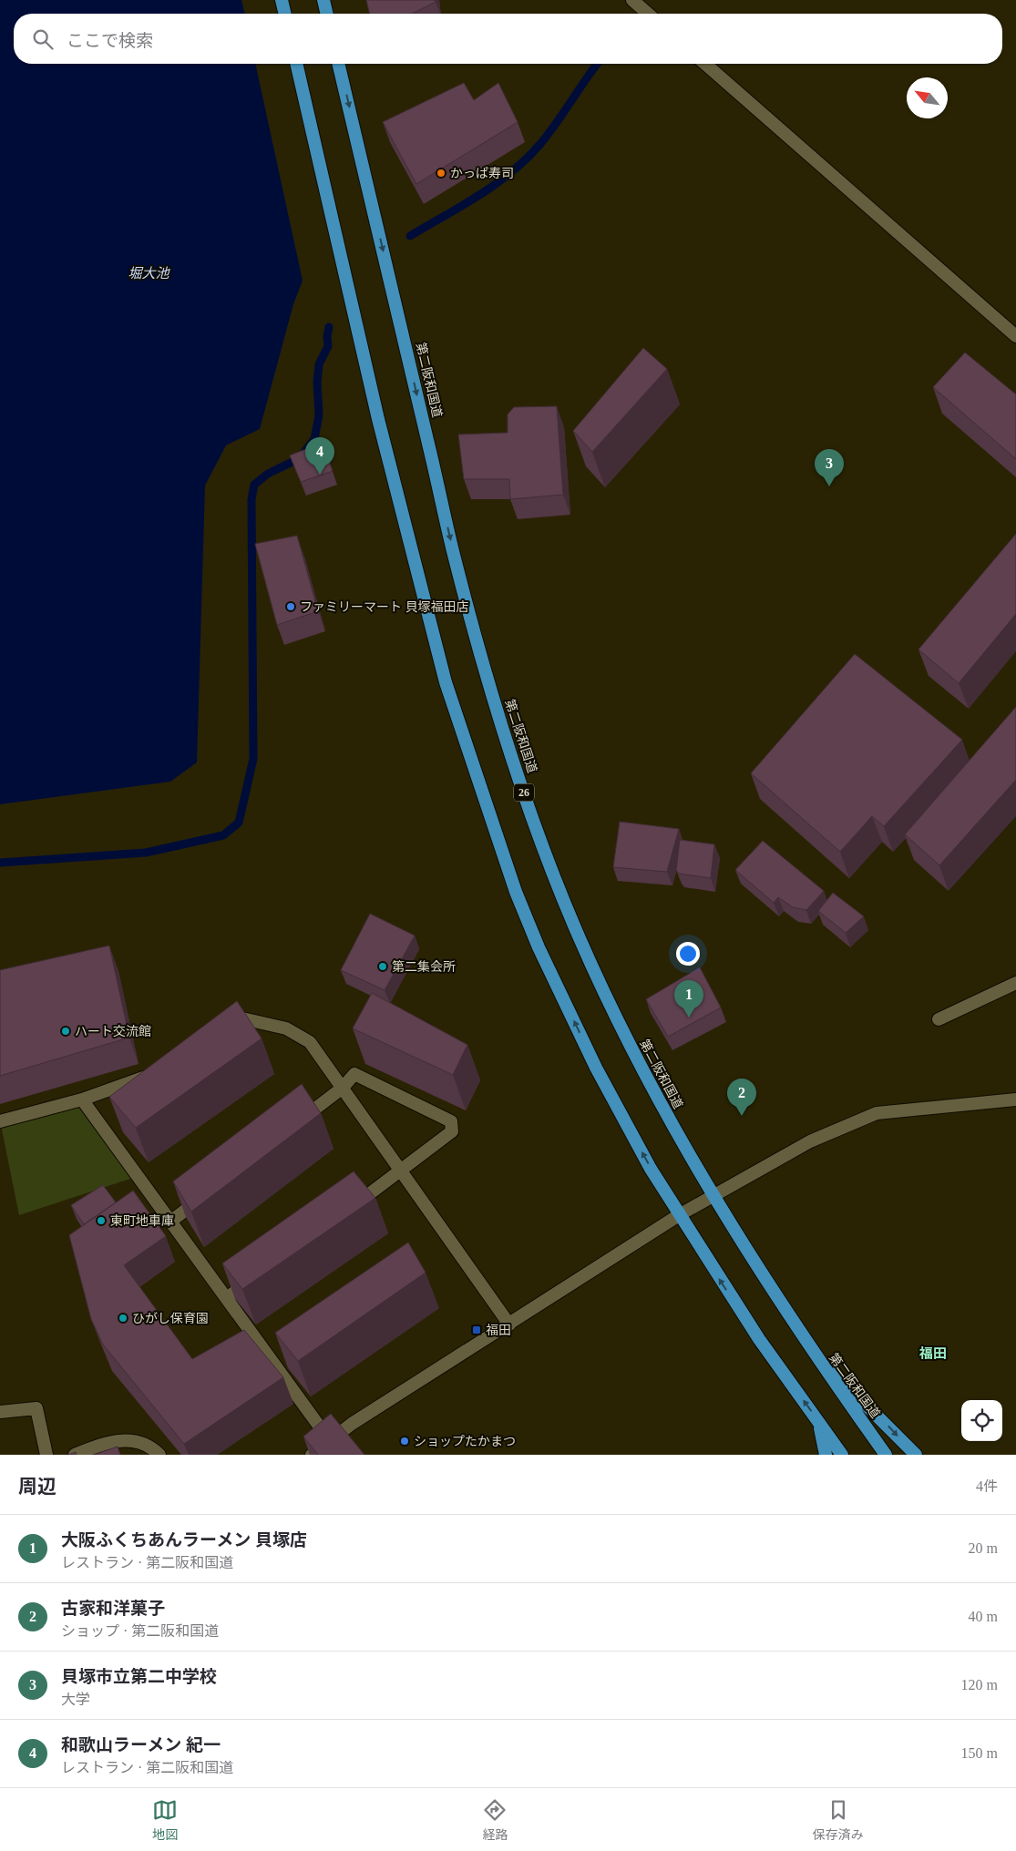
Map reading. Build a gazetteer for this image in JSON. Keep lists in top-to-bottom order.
{
  "streets": {
    "highway": ["第二阪和国道", "26"]
  },
  "districts": ["福田"],
  "water": ["堀大池"],
  "places": {
    "other": [
      "かっぱ寿司",
      "ファミリーマート 貝塚福田店",
      "第二集会所",
      "ハート交流館",
      "東町地車庫",
      "ひがし保育園",
      "ショップたかまつ"
    ],
    "transit": ["福田"]
  },
  "north": "top left",
  "page": {
    "search": "ここで検索",
    "pins": [
      "4",
      "3",
      "1",
      "2"
    ],
    "heading": ["周辺", "4件"],
    "list": [
      {
        "mark": "1",
        "name": "大阪ふくちあんラーメン 貝塚店",
        "note": "レストラン · 第二阪和国道",
        "value": "20 m"
      },
      {
        "mark": "2",
        "name": "古家和洋菓子",
        "note": "ショップ · 第二阪和国道",
        "value": "40 m"
      },
      {
        "mark": "3",
        "name": "貝塚市立第二中学校",
        "note": "大学",
        "value": "120 m"
      },
      {
        "mark": "4",
        "name": "和歌山ラーメン 紀一",
        "note": "レストラン · 第二阪和国道",
        "value": "150 m"
      }
    ],
    "nav": ["地図", "経路", "保存済み"]
  }
}
